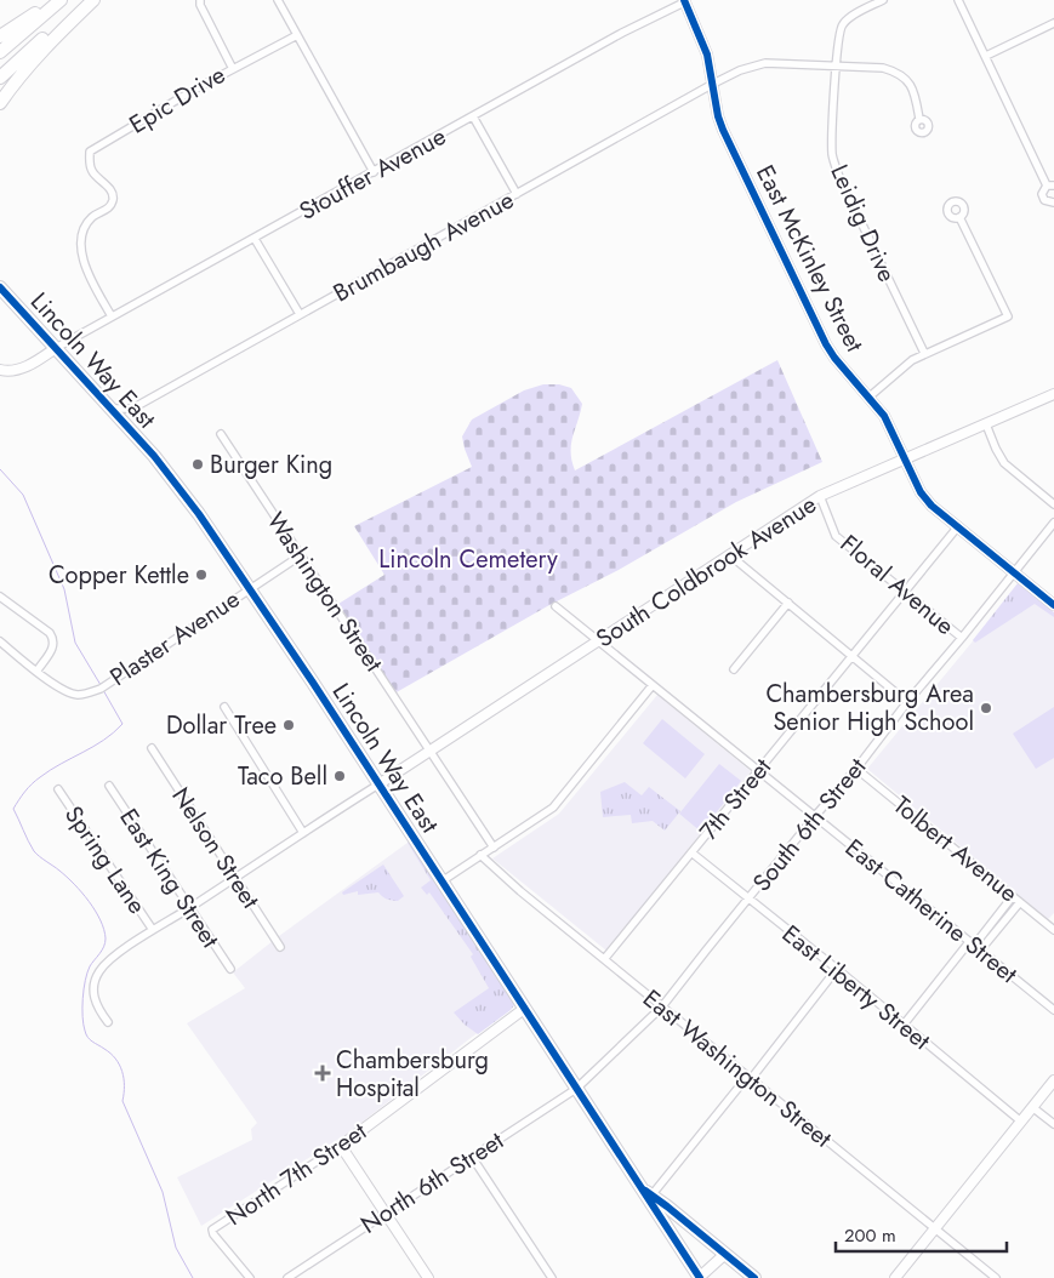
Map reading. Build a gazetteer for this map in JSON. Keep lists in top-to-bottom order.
{
  "streets": {
    "highway": ["Lincoln Way East"],
    "street": [
      "Epic Drive",
      "Stouffer Avenue",
      "Leidig Drive",
      "Brumbaugh Avenue",
      "East McKinley Street",
      "South Coldbrook Avenue",
      "Floral Avenue",
      "Washington Street",
      "Plaster Avenue",
      "7th Street",
      "South 6th Street",
      "Nelson Street",
      "Tolbert Avenue",
      "Spring Lane",
      "East King Street",
      "East Catherine Street",
      "East Liberty Street",
      "East Washington Street",
      "North 7th Street",
      "North 6th Street"
    ]
  },
  "crossings": [
    ["Epic Drive", "Stouffer Avenue"],
    ["Stouffer Avenue", "East McKinley Street"],
    ["Stouffer Avenue", "Lincoln Way East"],
    ["Leidig Drive", "Brumbaugh Avenue"],
    ["Brumbaugh Avenue", "East McKinley Street"],
    ["Brumbaugh Avenue", "Lincoln Way East"],
    ["East McKinley Street", "South Coldbrook Avenue"],
    ["East McKinley Street", "7th Street"],
    ["East McKinley Street", "South 6th Street"],
    ["Lincoln Way East", "South Coldbrook Avenue"],
    ["Lincoln Way East", "Plaster Avenue"],
    ["Lincoln Way East", "South 6th Street"],
    ["Lincoln Way East", "North 7th Street"],
    ["Lincoln Way East", "North 6th Street"],
    ["South Coldbrook Avenue", "Floral Avenue"],
    ["South Coldbrook Avenue", "Washington Street"],
    ["South Coldbrook Avenue", "East Catherine Street"],
    ["Floral Avenue", "7th Street"],
    ["Floral Avenue", "South 6th Street"],
    ["Washington Street", "Plaster Avenue"],
    ["7th Street", "East Catherine Street"],
    ["7th Street", "East Liberty Street"],
    ["7th Street", "East Washington Street"],
    ["South 6th Street", "Tolbert Avenue"],
    ["South 6th Street", "East Catherine Street"],
    ["South 6th Street", "East Liberty Street"],
    ["South 6th Street", "East Washington Street"],
    ["South 6th Street", "North 6th Street"]
  ],
  "parks": ["Lincoln Cemetery"],
  "places": {
    "other": [
      "Burger King",
      "Copper Kettle",
      "Chambersburg Area Senior High School",
      "Dollar Tree",
      "Taco Bell"
    ],
    "health": ["Chambersburg Hospital"]
  },
  "scale_bar": "200 m"
}
